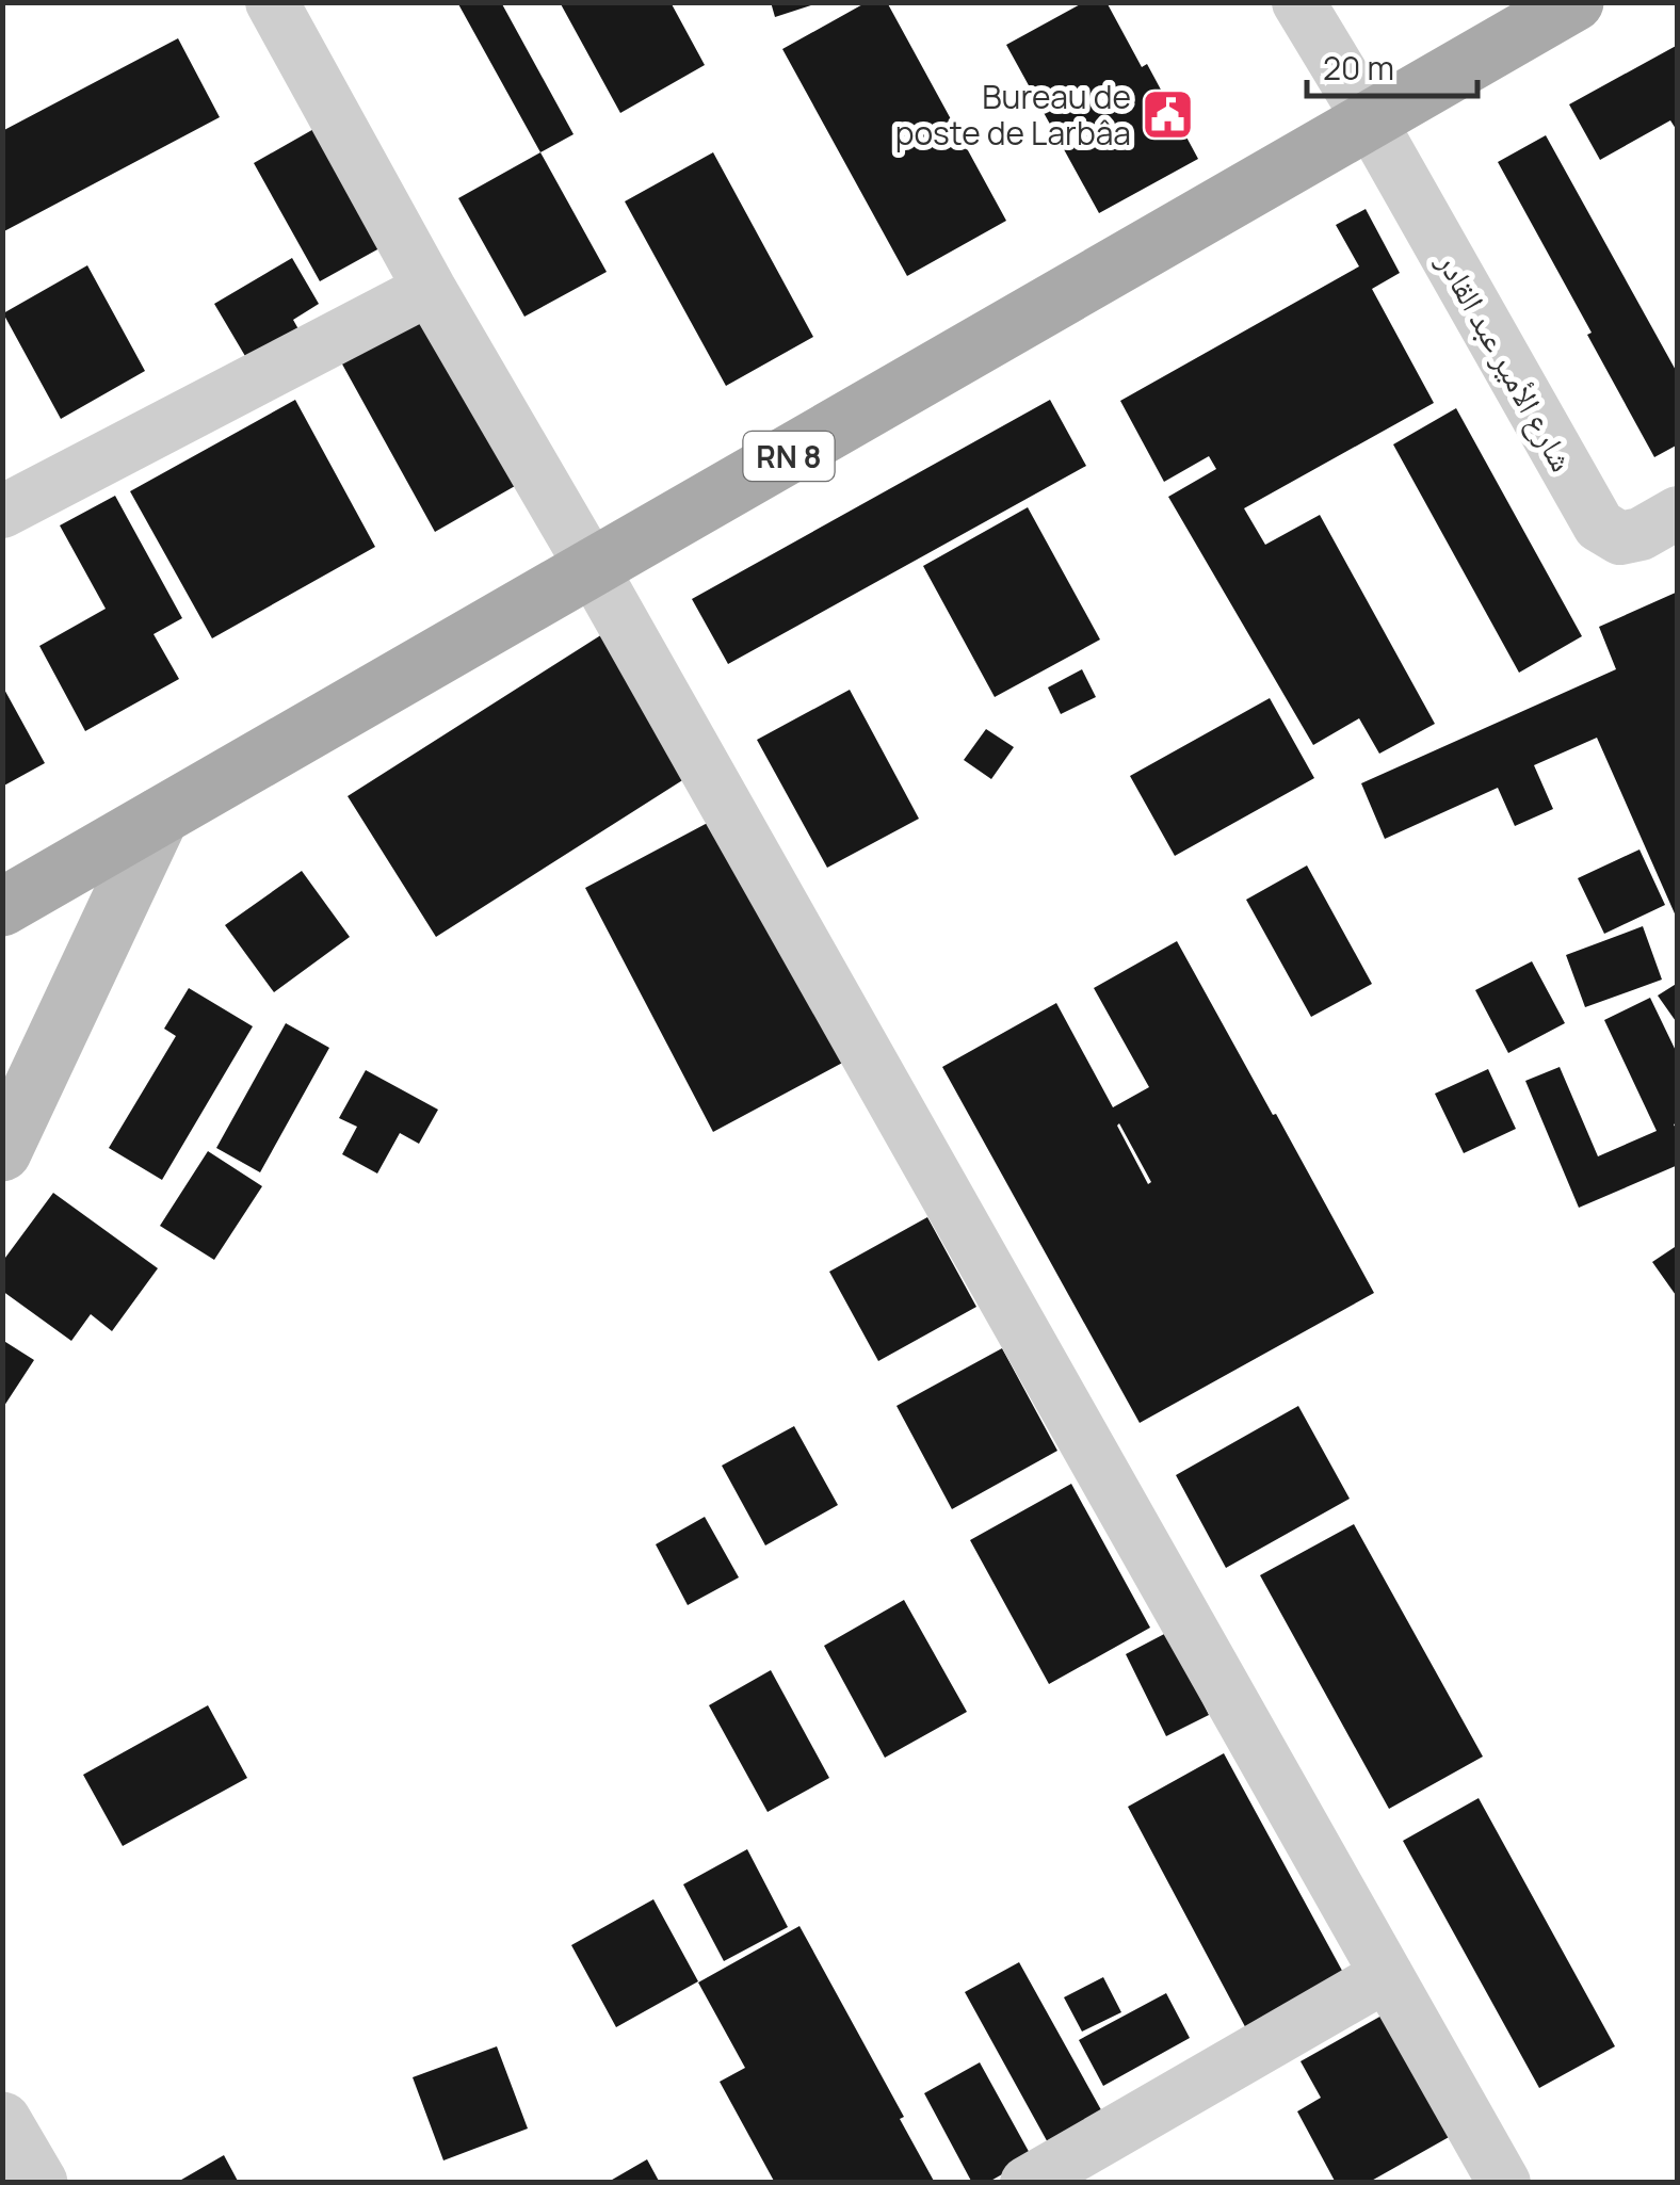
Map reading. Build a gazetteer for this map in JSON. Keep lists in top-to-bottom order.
{
  "streets": {
    "main road": ["RN 8"],
    "street": ["شارع الأمير عبد القادر"]
  },
  "crossings": [
    ["شارع الأمير عبد القادر", "RN 8"]
  ],
  "places": {
    "public building": ["Bureau de poste de Larbâa"]
  },
  "scale_bar": "20 m"
}
